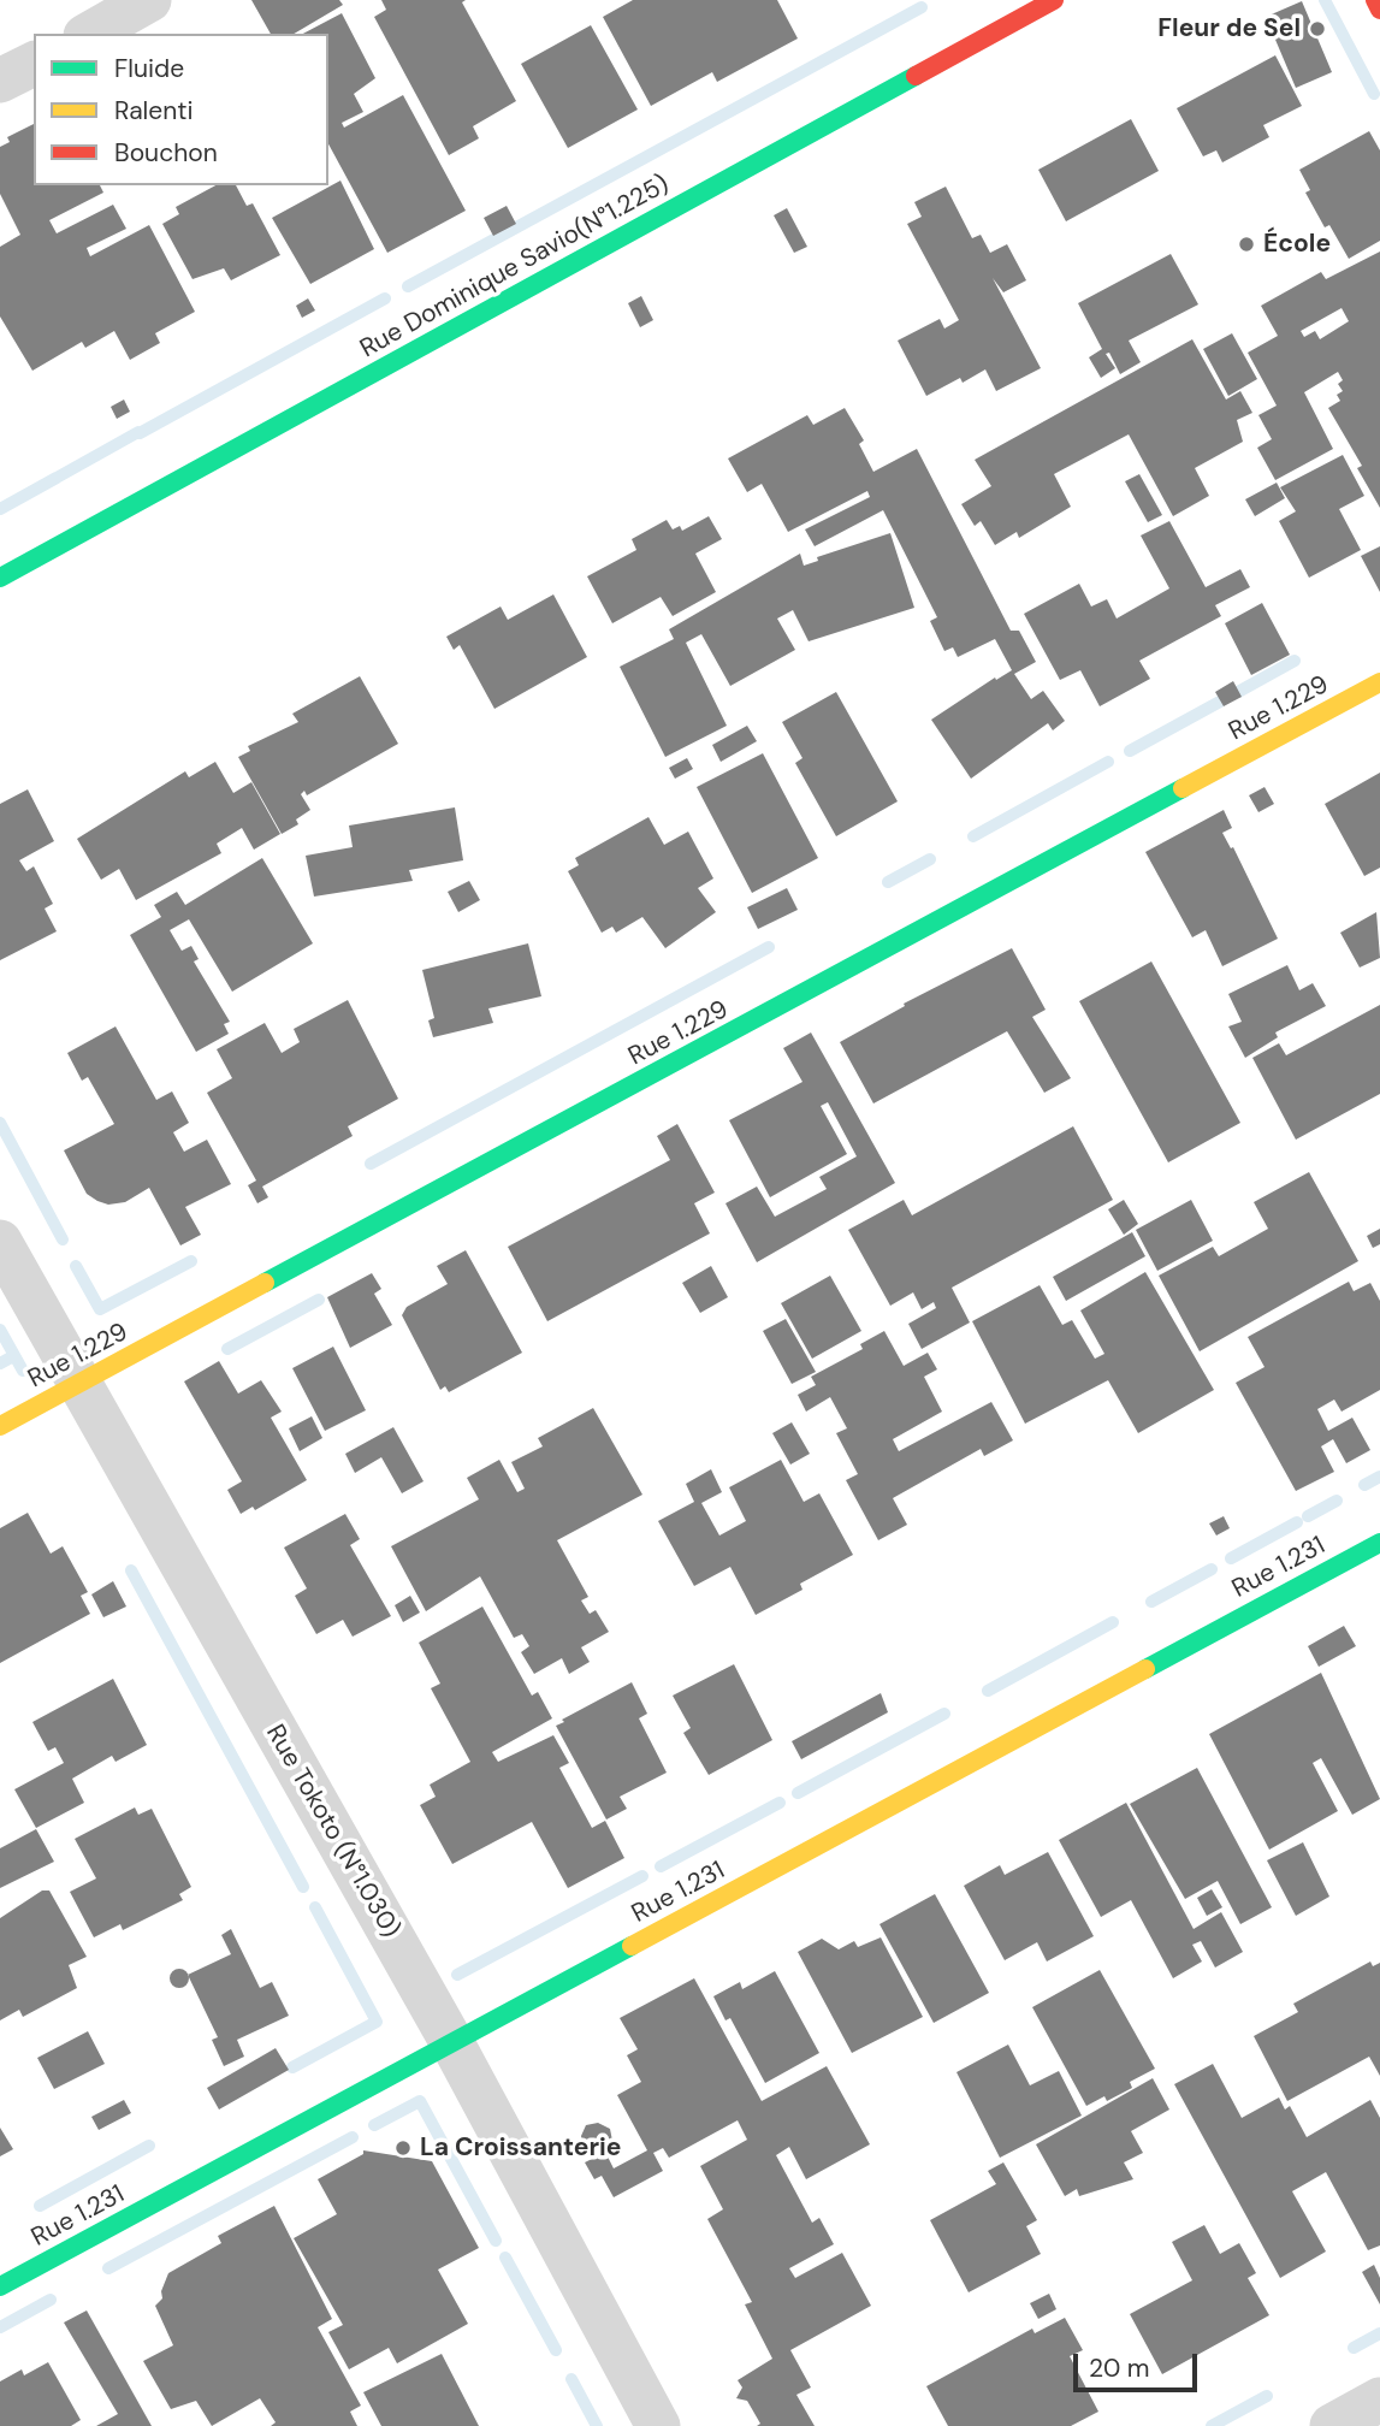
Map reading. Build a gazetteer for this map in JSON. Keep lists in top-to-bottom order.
{
  "streets": {
    "street": [
      "Rue Dominique Savio(N°1.225)",
      "Rue 1.229",
      "Rue 1.231",
      "Rue Tokoto (N°1.030)"
    ]
  },
  "crossings": [
    ["Rue 1.229", "Rue Tokoto (N°1.030)"],
    ["Rue 1.231", "Rue Tokoto (N°1.030)"]
  ],
  "places": ["Fleur de Sel", "École", "La Croissanterie"],
  "legend": ["Fluide", "Ralenti", "Bouchon"],
  "scale_bar": "20 m"
}
